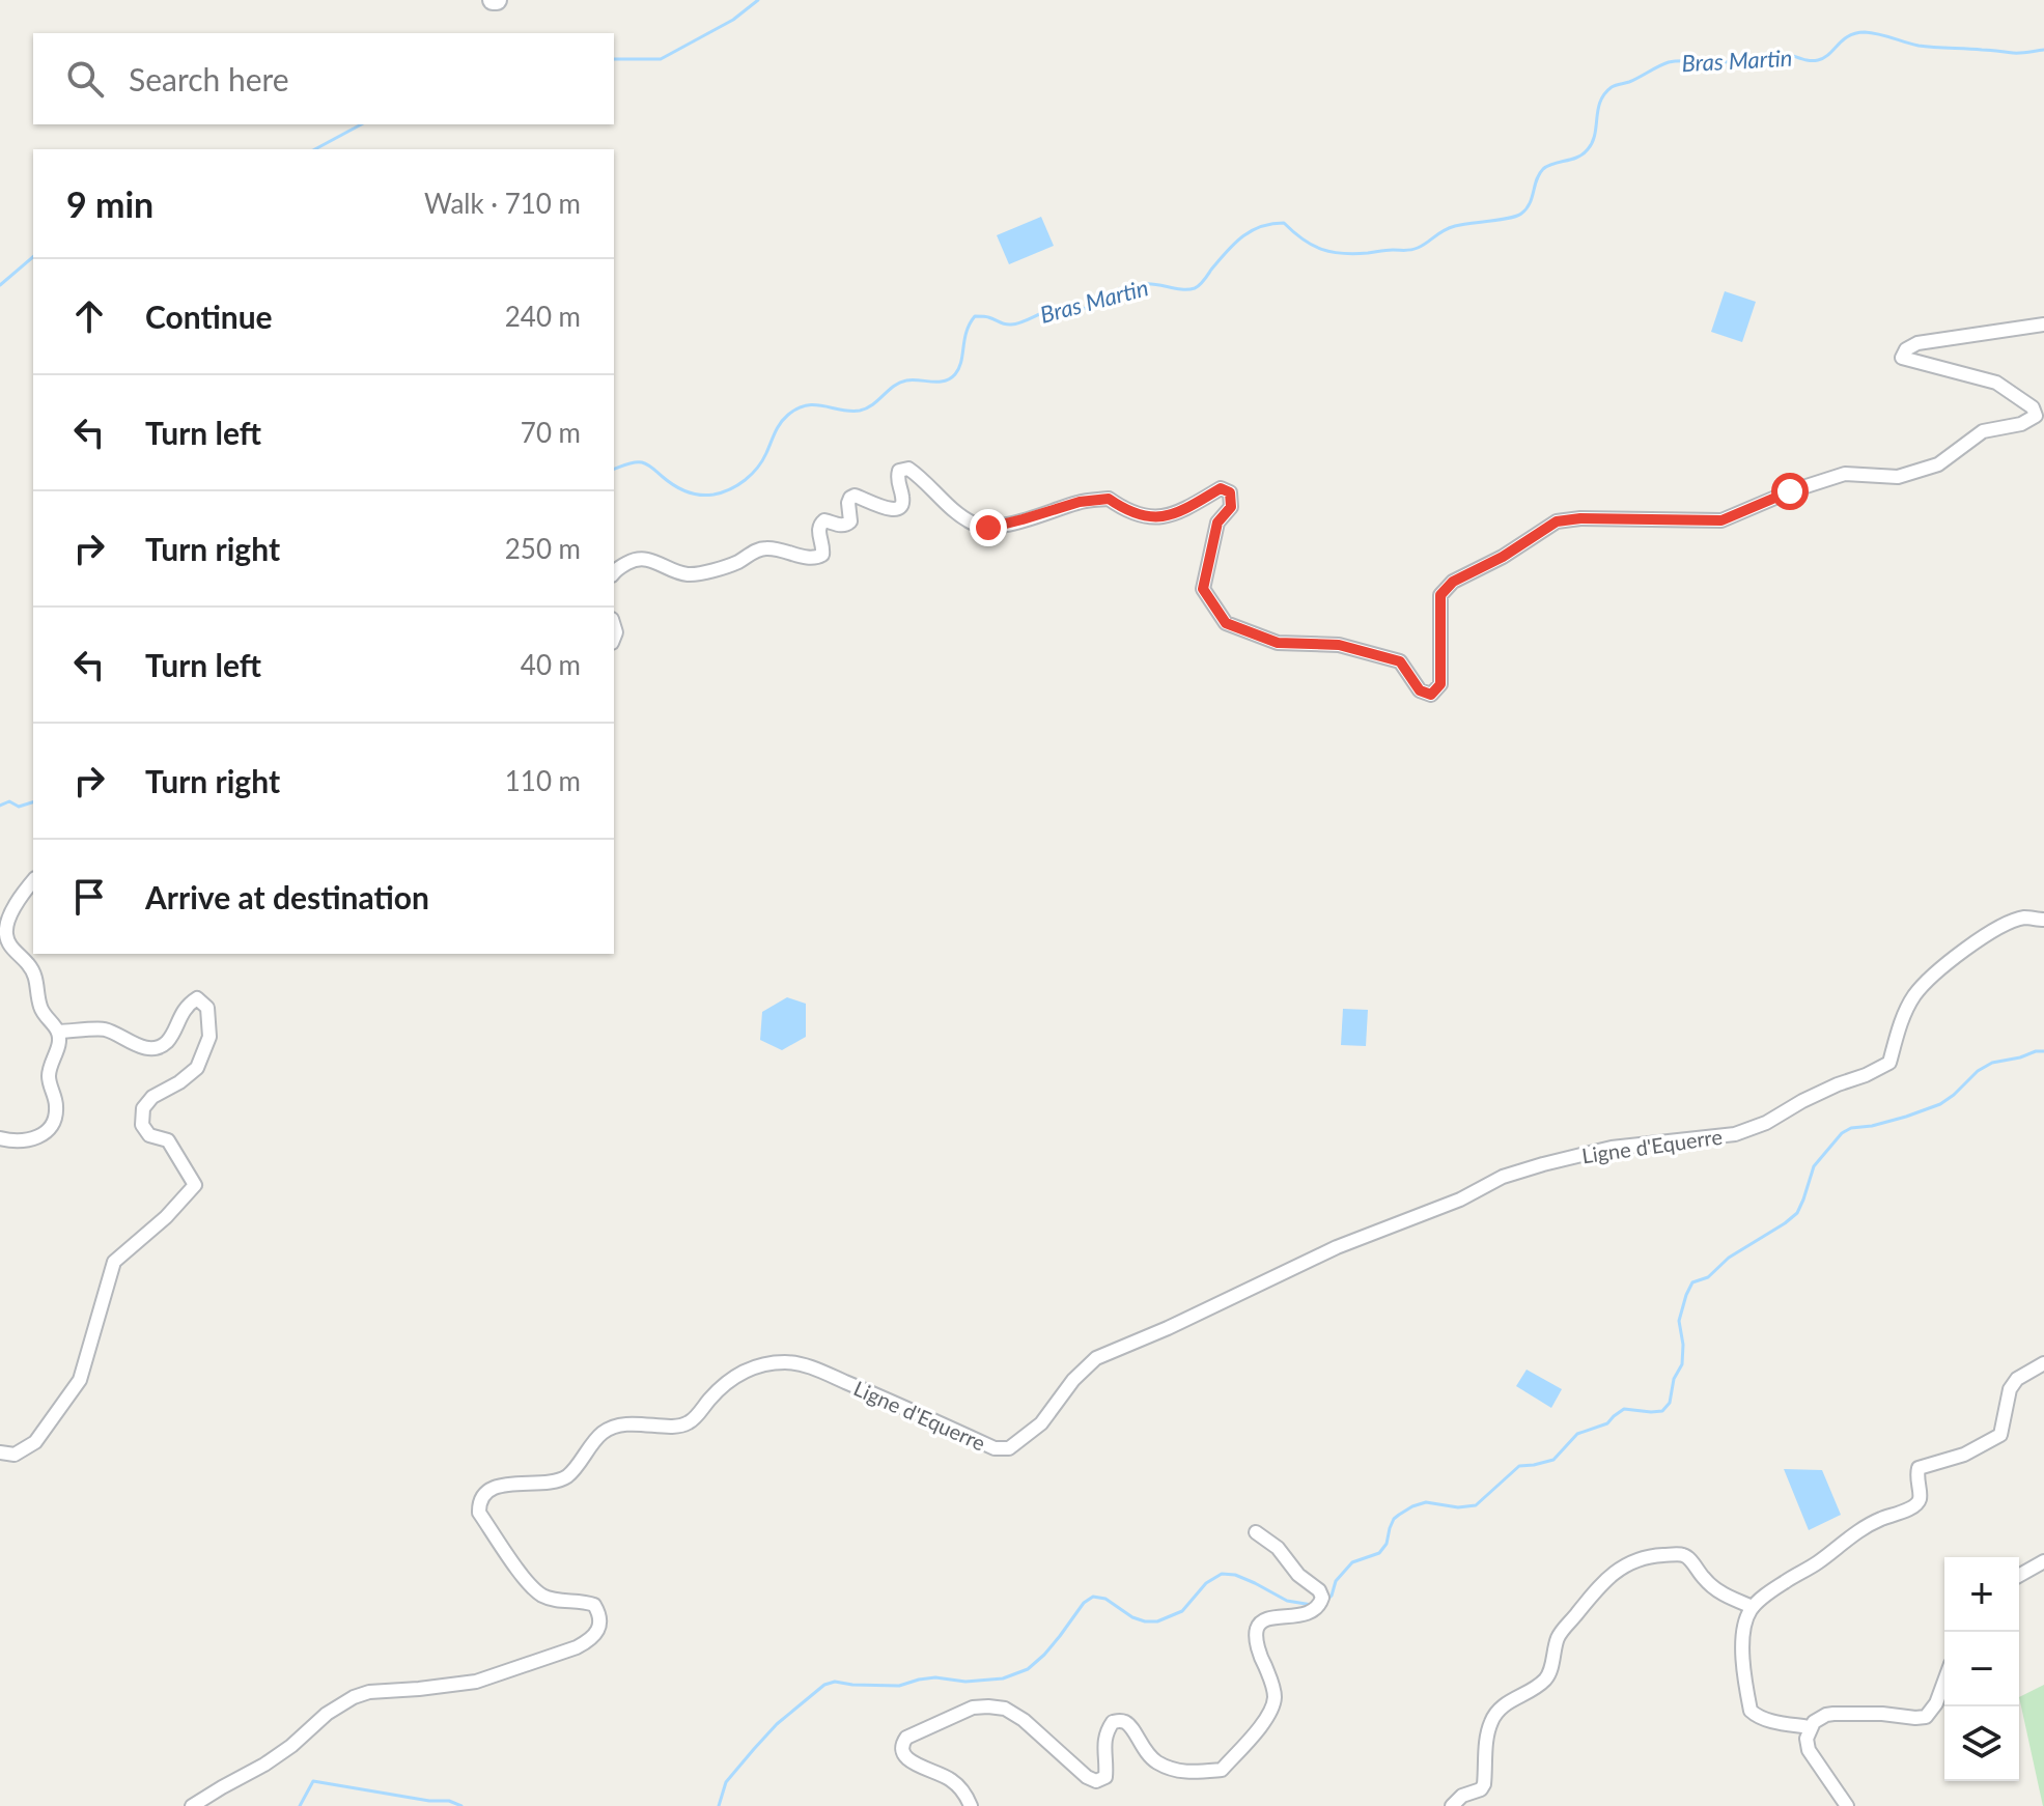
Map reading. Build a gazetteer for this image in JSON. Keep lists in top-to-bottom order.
{
  "streets": {
    "street": ["Ligne d'Equerre"]
  },
  "water": ["Bras Martin"],
  "page": {
    "search": "Search here",
    "heading": ["9 min", "Walk · 710 m"],
    "list": [
      ["Continue", "240 m"],
      ["Turn left", "70 m"],
      ["Turn right", "250 m"],
      ["Turn left", "40 m"],
      ["Turn right", "110 m"],
      "Arrive at destination"
    ],
    "map_buttons": ["+", "−"]
  }
}
